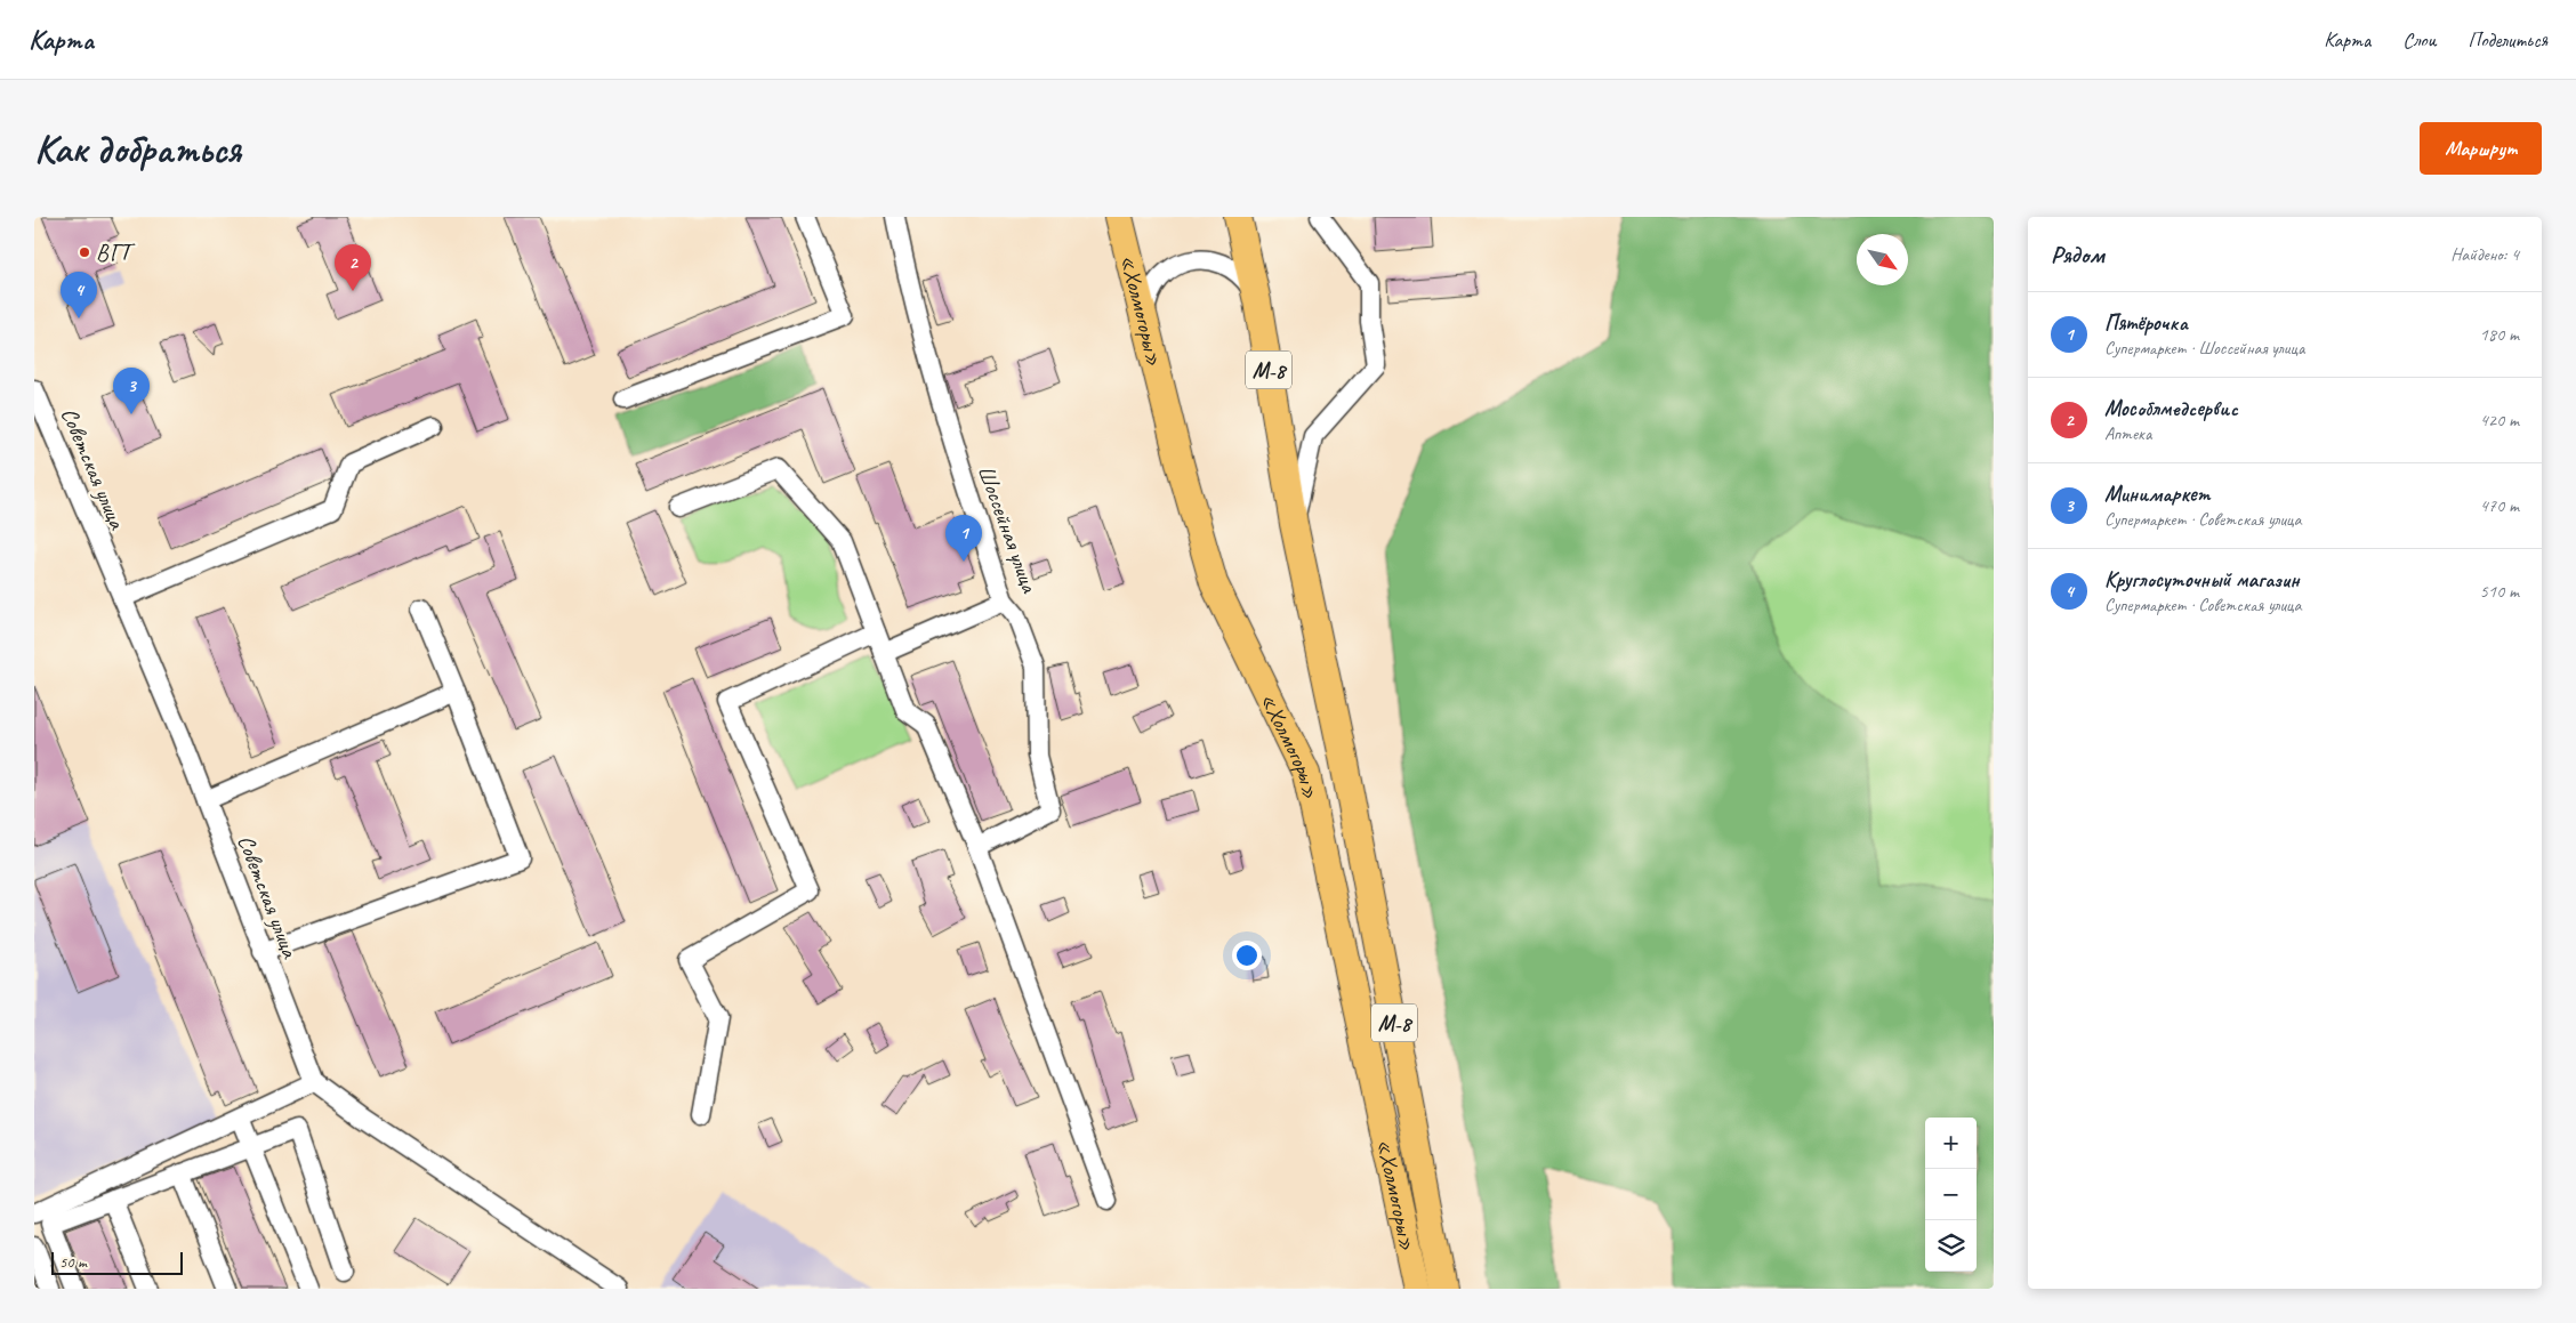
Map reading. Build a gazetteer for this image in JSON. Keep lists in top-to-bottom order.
{
  "streets": {
    "highway": ["«Холмогоры»", "М-8"],
    "street": ["Советская улица", "Шоссейная улица"]
  },
  "places": ["ВГТ"],
  "scale_bar": "50 m",
  "north": "bottom right",
  "page": {
    "header": "Карта",
    "nav": ["Карта", "Слои", "Поделиться"],
    "buttons": "Маршрут",
    "title": "Как добраться",
    "heading": ["Рядом", "Найдено: 4"],
    "pins": [
      "2",
      "4",
      "3",
      "1"
    ],
    "list": [
      {
        "mark": "1",
        "name": "Пятёрочка",
        "note": "Супермаркет · Шоссейная улица",
        "value": "180 m"
      },
      {
        "mark": "2",
        "name": "Мособлмедсервис",
        "note": "Аптека",
        "value": "420 m"
      },
      {
        "mark": "3",
        "name": "Минимаркет",
        "note": "Супермаркет · Советская улица",
        "value": "470 m"
      },
      {
        "mark": "4",
        "name": "Круглосуточный магазин",
        "note": "Супермаркет · Советская улица",
        "value": "510 m"
      }
    ],
    "map_buttons": ["+", "−"],
    "scale": "50 m"
  }
}
